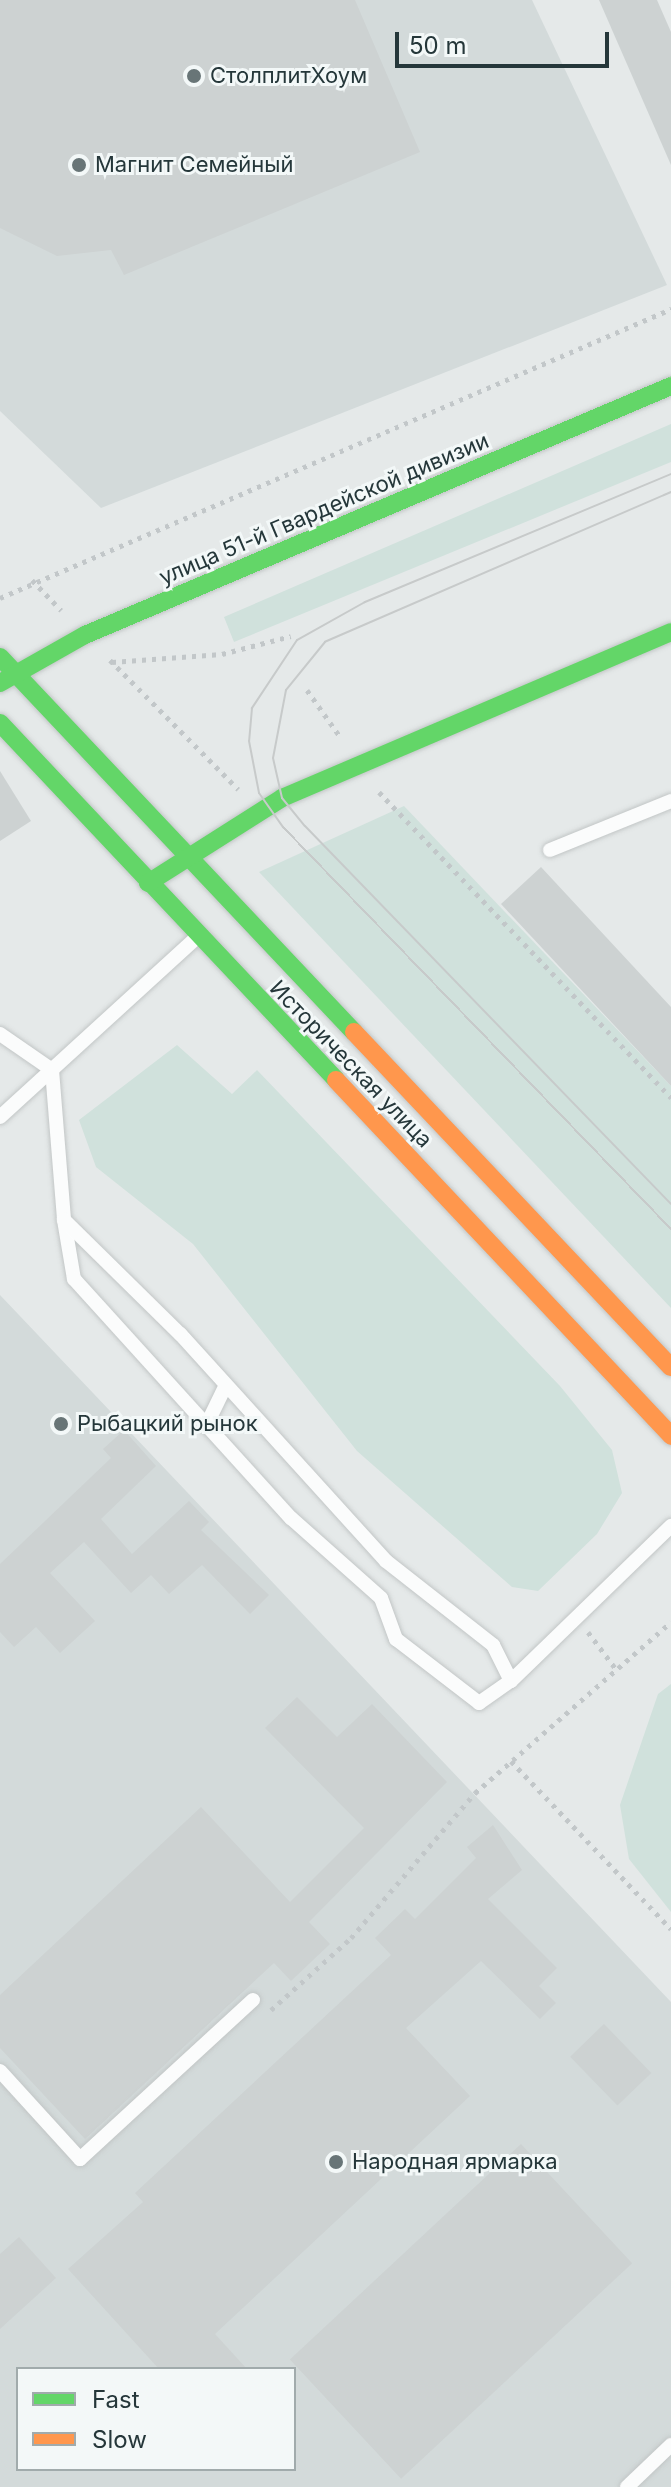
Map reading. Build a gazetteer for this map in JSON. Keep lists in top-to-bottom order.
{
  "streets": {
    "main road": ["улица 51-й Гвардейской дивизии", "Историческая улица"]
  },
  "crossings": [
    ["улица 51-й Гвардейской дивизии", "Историческая улица"]
  ],
  "places": [
    "СтолплитХоум",
    "Магнит Семейный",
    "Рыбацкий рынок",
    "Народная ярмарка"
  ],
  "legend": ["Fast", "Slow"],
  "scale_bar": "50 m"
}
